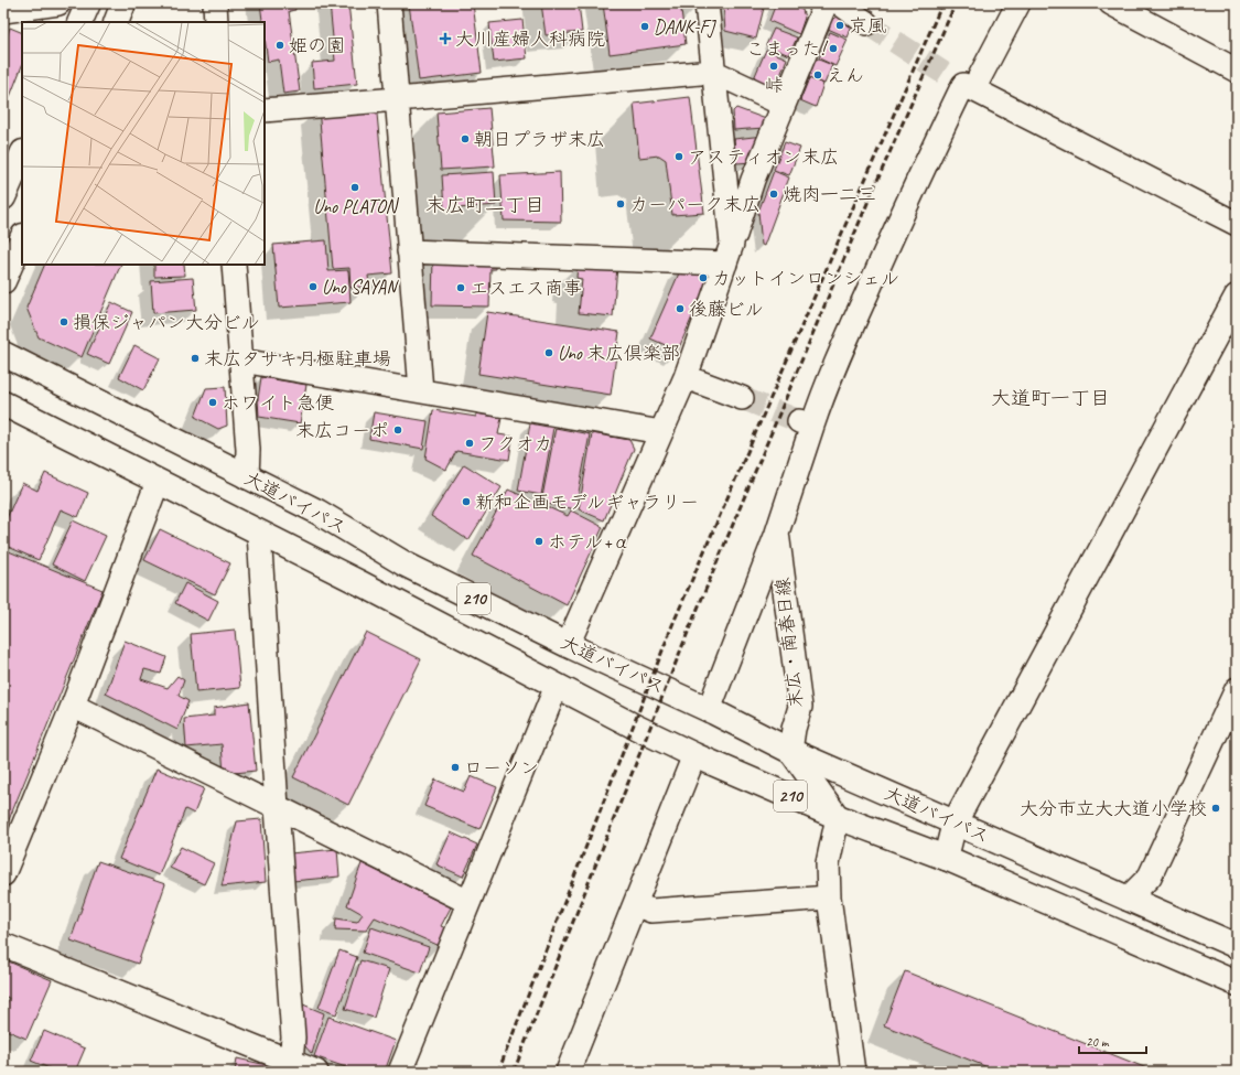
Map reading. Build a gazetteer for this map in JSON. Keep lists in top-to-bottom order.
{
  "streets": {
    "main road": ["大道バイパス", "210"],
    "street": ["末広・南春日線"]
  },
  "crossings": [
    ["大道バイパス", "末広・南春日線"]
  ],
  "districts": ["末広町二丁目", "大道町一丁目"],
  "places": {
    "other": [
      "京風",
      "DANK-FJ",
      "姫の園",
      "こまった!",
      "峠",
      "えん",
      "朝日プラザ末広",
      "アスティオン末広",
      "Uno PLATON",
      "焼肉一二三",
      "カーパーク末広",
      "カットインロンシェル",
      "Uno SAYAN",
      "エスエス商事",
      "後藤ビル",
      "損保ジャパン大分ビル",
      "Uno 末広倶楽部",
      "末広タサキ月極駐車場",
      "ホワイト急便",
      "末広コーポ",
      "フクオカ",
      "新和企画モデルギャラリー",
      "ホテル+α",
      "ローソン",
      "大分市立大大道小学校"
    ],
    "health": ["大川産婦人科病院"]
  },
  "scale_bar": "20 m"
}
